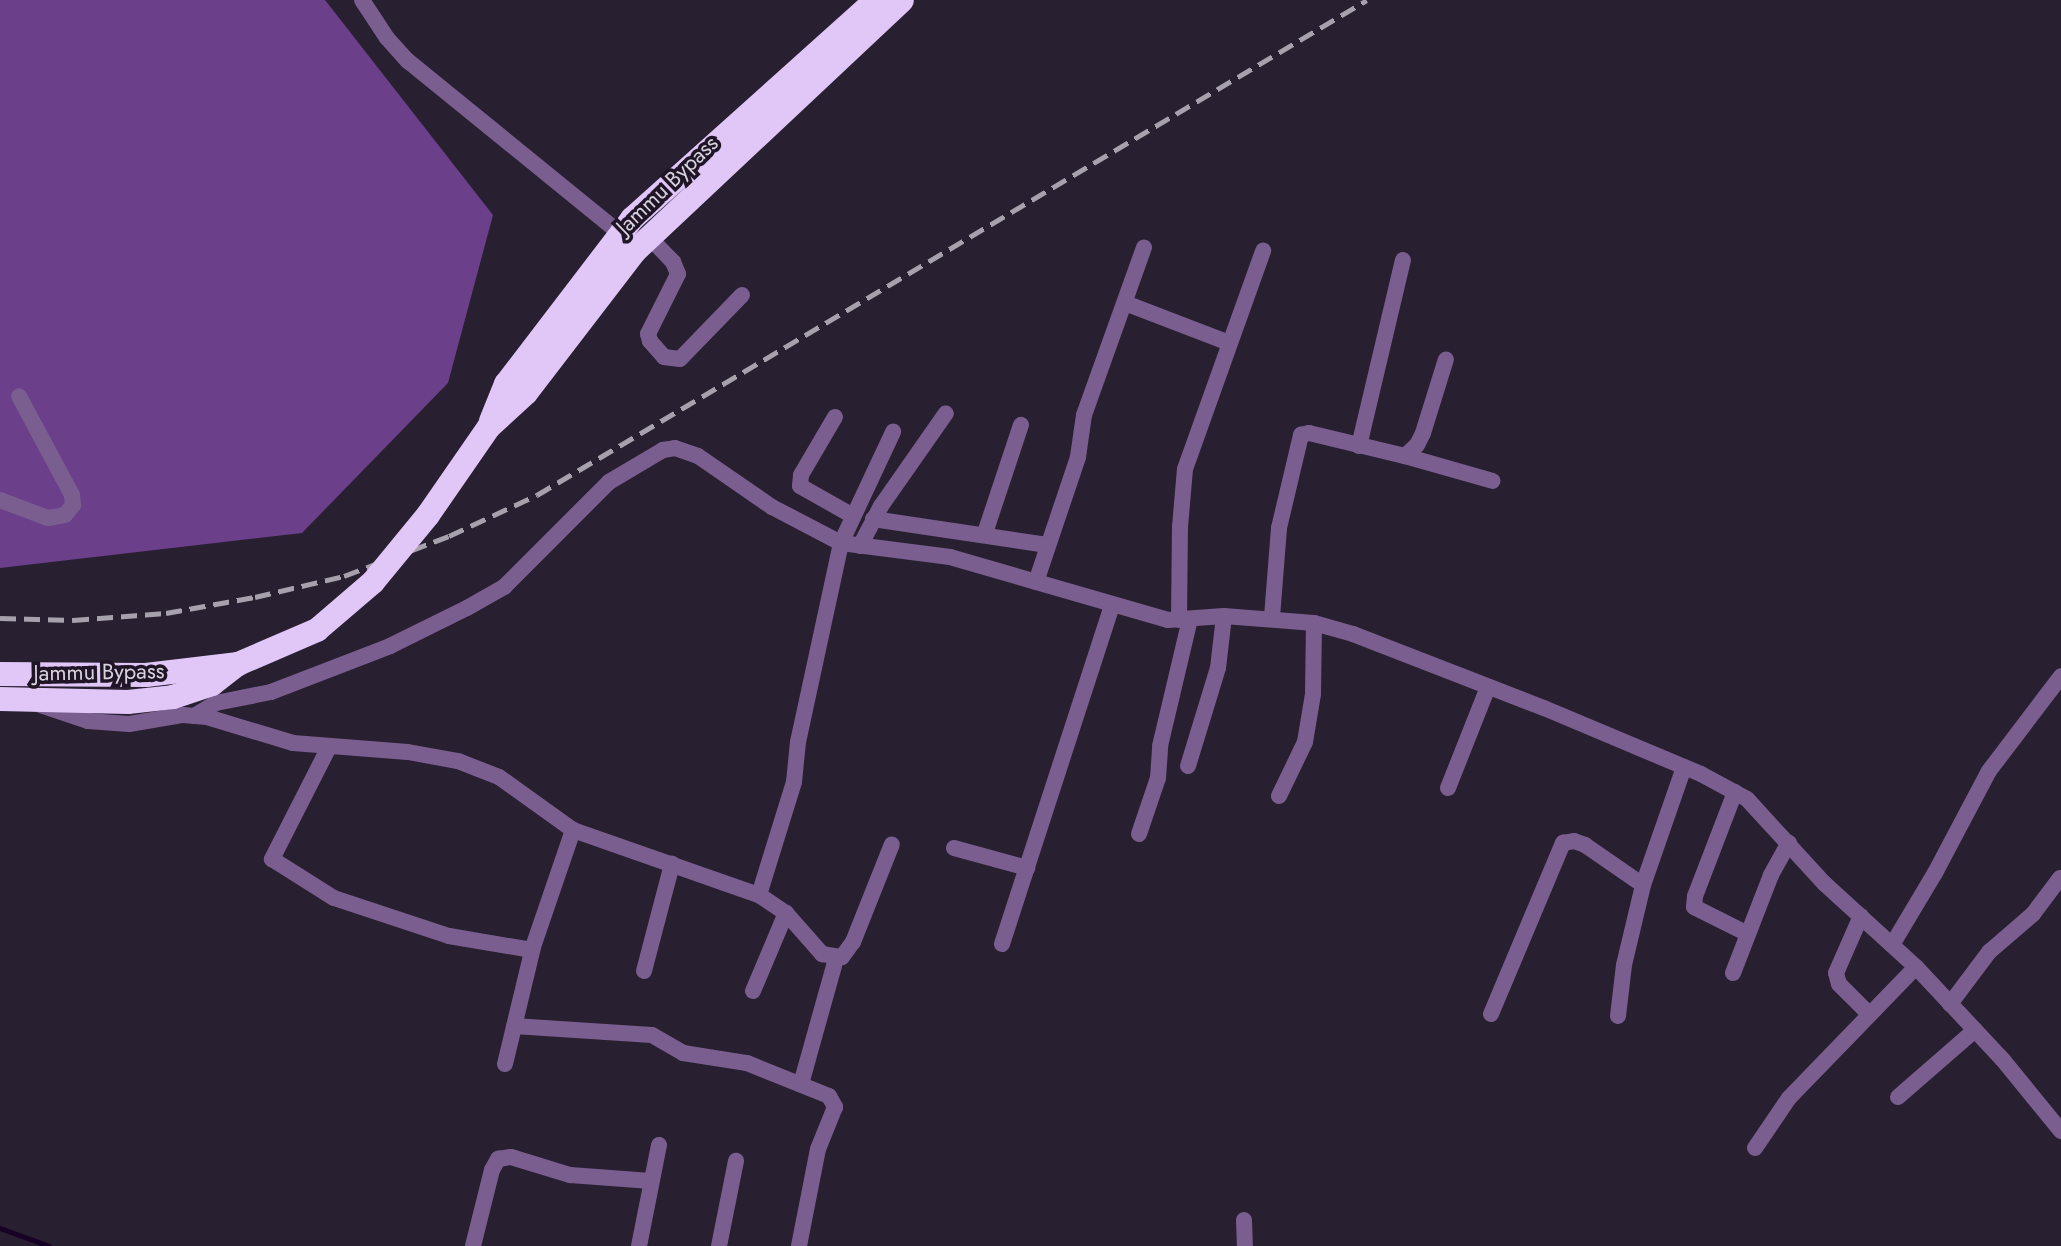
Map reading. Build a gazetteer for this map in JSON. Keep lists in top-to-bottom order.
{
  "streets": {
    "highway": ["Jammu Bypass"]
  }
}
